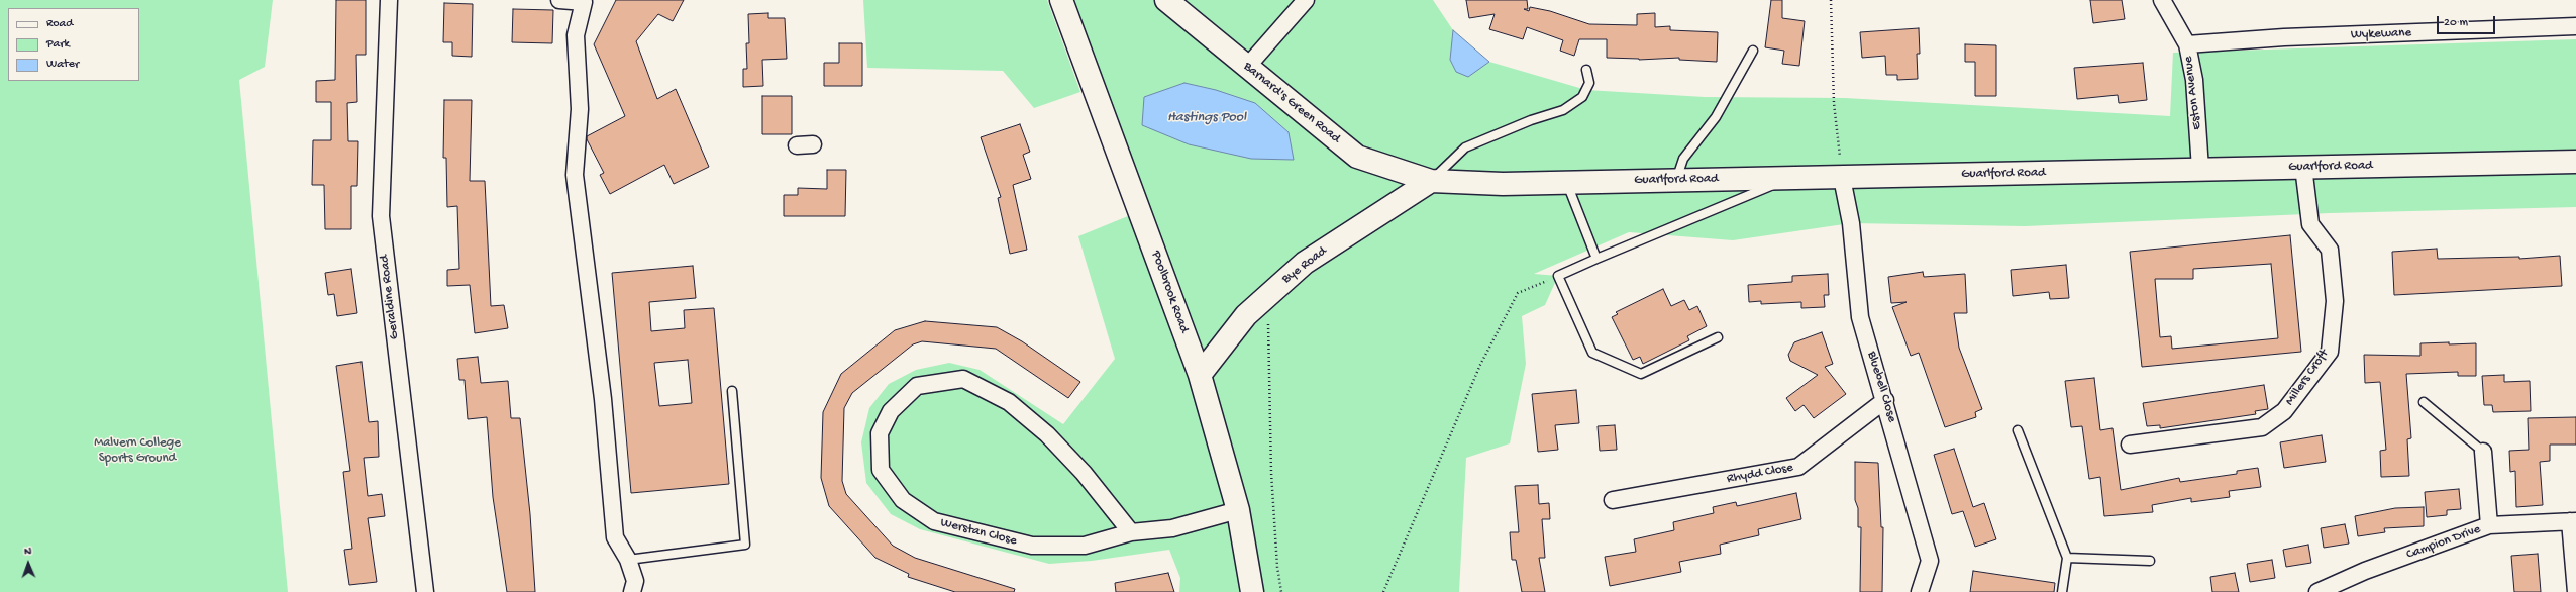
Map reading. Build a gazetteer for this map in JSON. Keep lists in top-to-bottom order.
{
  "streets": {
    "main road": [
      "Barnard's Green Road",
      "Guarlford Road",
      "Bye Road",
      "Poolbrook Road"
    ],
    "street": [
      "Wykewane",
      "Eston Avenue",
      "Geraldine Road",
      "Millers Croft",
      "Bluebell Close",
      "Rhydd Close",
      "Werstan Close",
      "Campion Drive"
    ]
  },
  "crossings": [
    ["Wykewane", "Eston Avenue"],
    ["Eston Avenue", "Guarlford Road"],
    ["Barnard's Green Road", "Guarlford Road"],
    ["Barnard's Green Road", "Bye Road"],
    ["Guarlford Road", "Bye Road"],
    ["Guarlford Road", "Millers Croft"],
    ["Guarlford Road", "Bluebell Close"],
    ["Bye Road", "Poolbrook Road"],
    ["Poolbrook Road", "Werstan Close"],
    ["Bluebell Close", "Rhydd Close"]
  ],
  "water": ["Hastings Pool"],
  "parks": ["Malvern College Sports Ground"],
  "legend": ["Road", "Park", "Water"],
  "scale_bar": "20 m",
  "north": "top"
}
